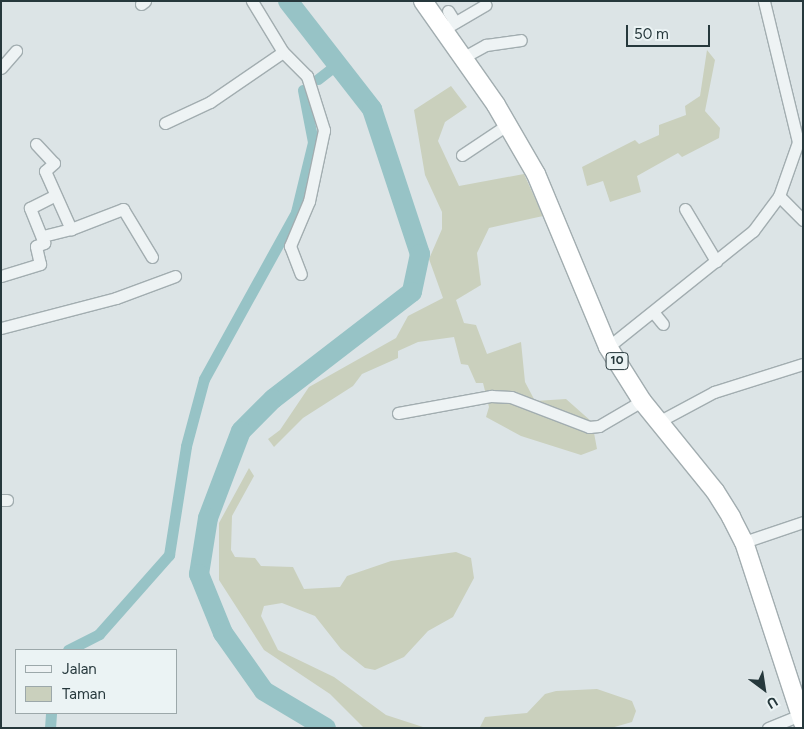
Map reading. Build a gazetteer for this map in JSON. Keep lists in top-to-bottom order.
{
  "streets": {
    "highway": ["10"]
  },
  "legend": ["Jalan", "Taman"],
  "scale_bar": "50 m",
  "north": "bottom right"
}
